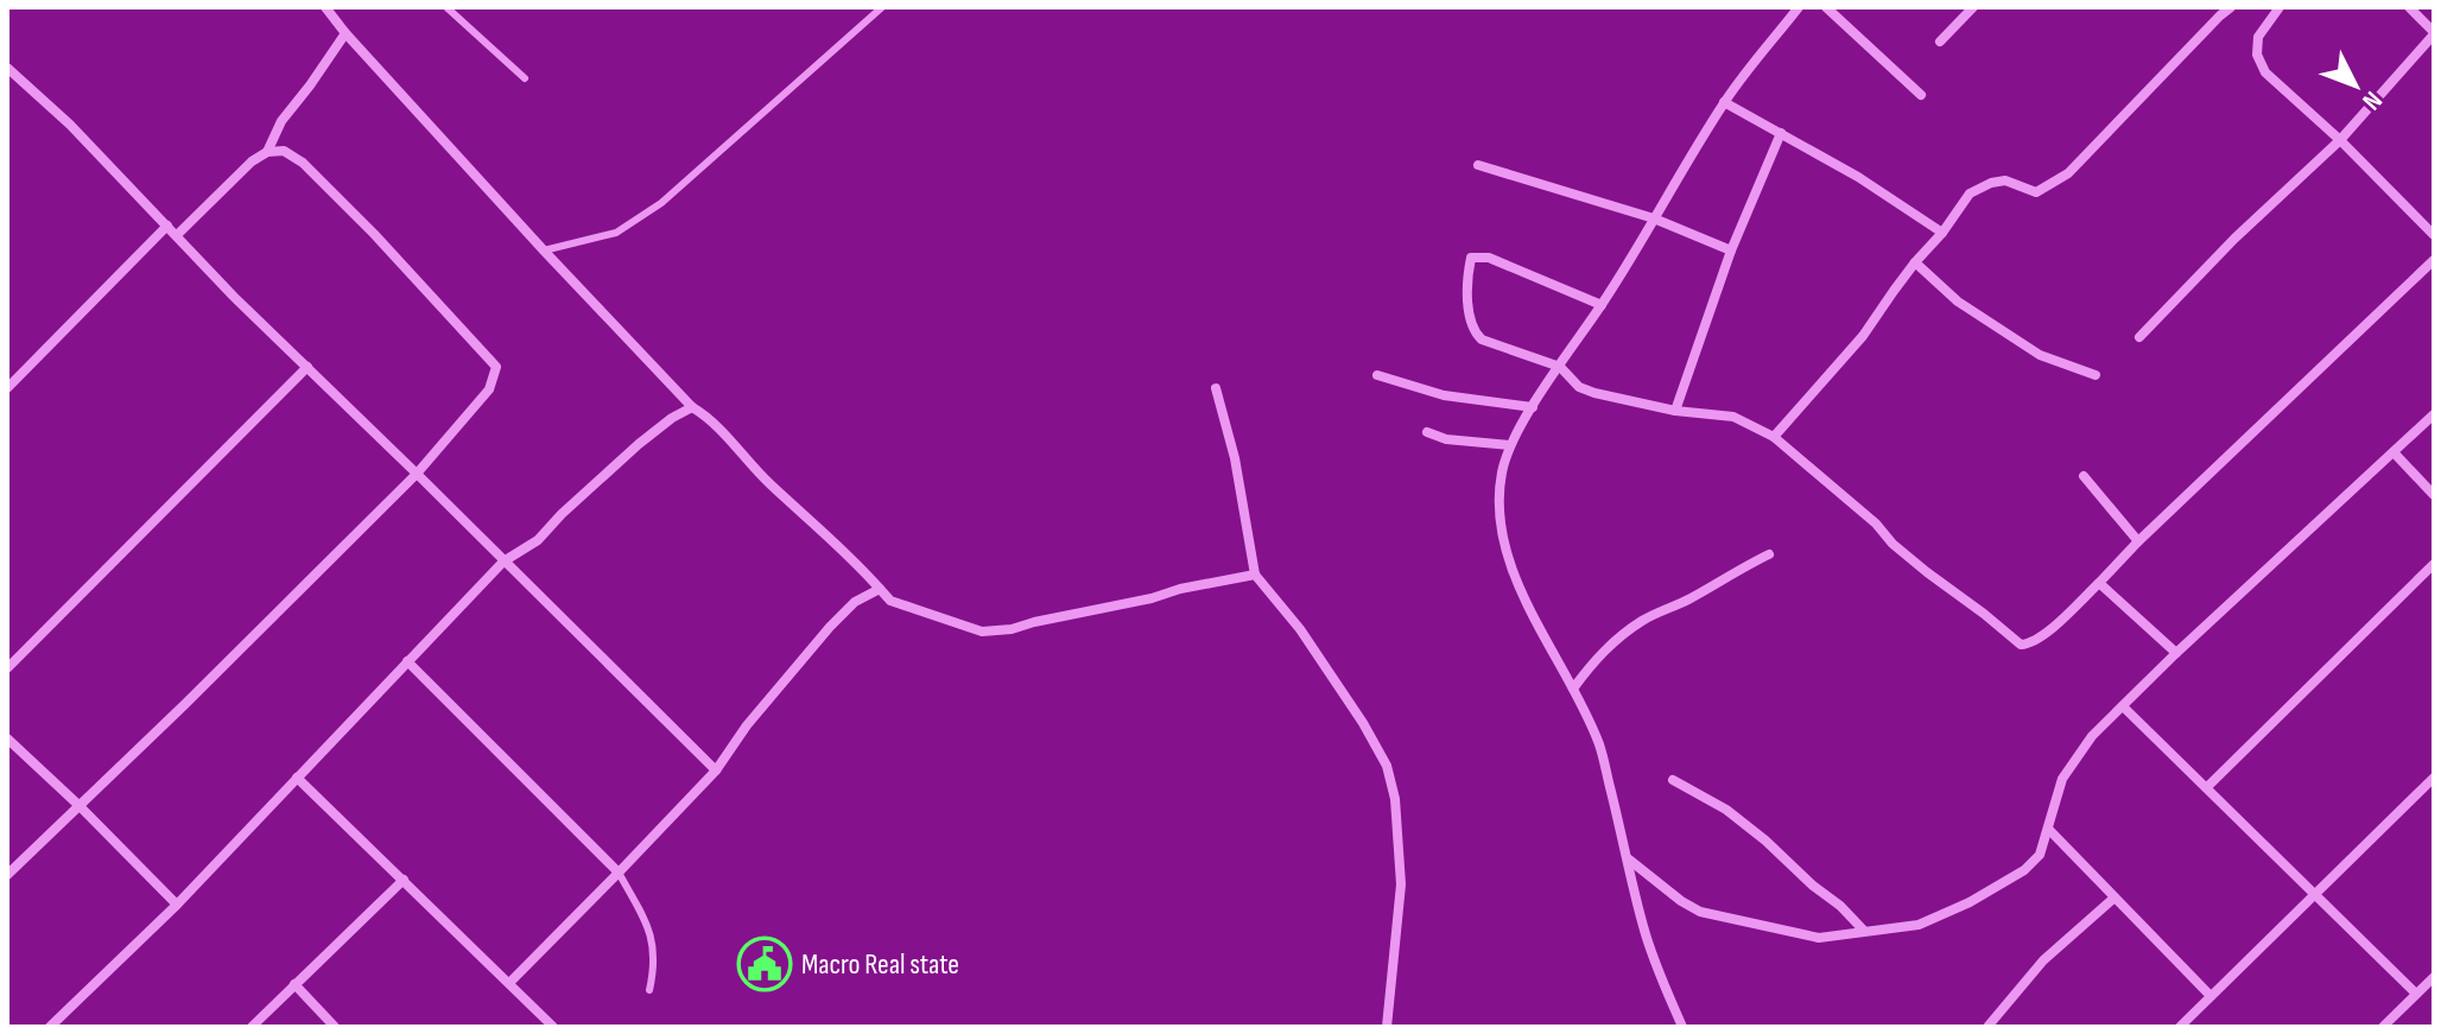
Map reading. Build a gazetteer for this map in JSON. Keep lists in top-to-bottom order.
{
  "places": {
    "public building": ["Macro Real state"]
  },
  "north": "bottom right"
}
